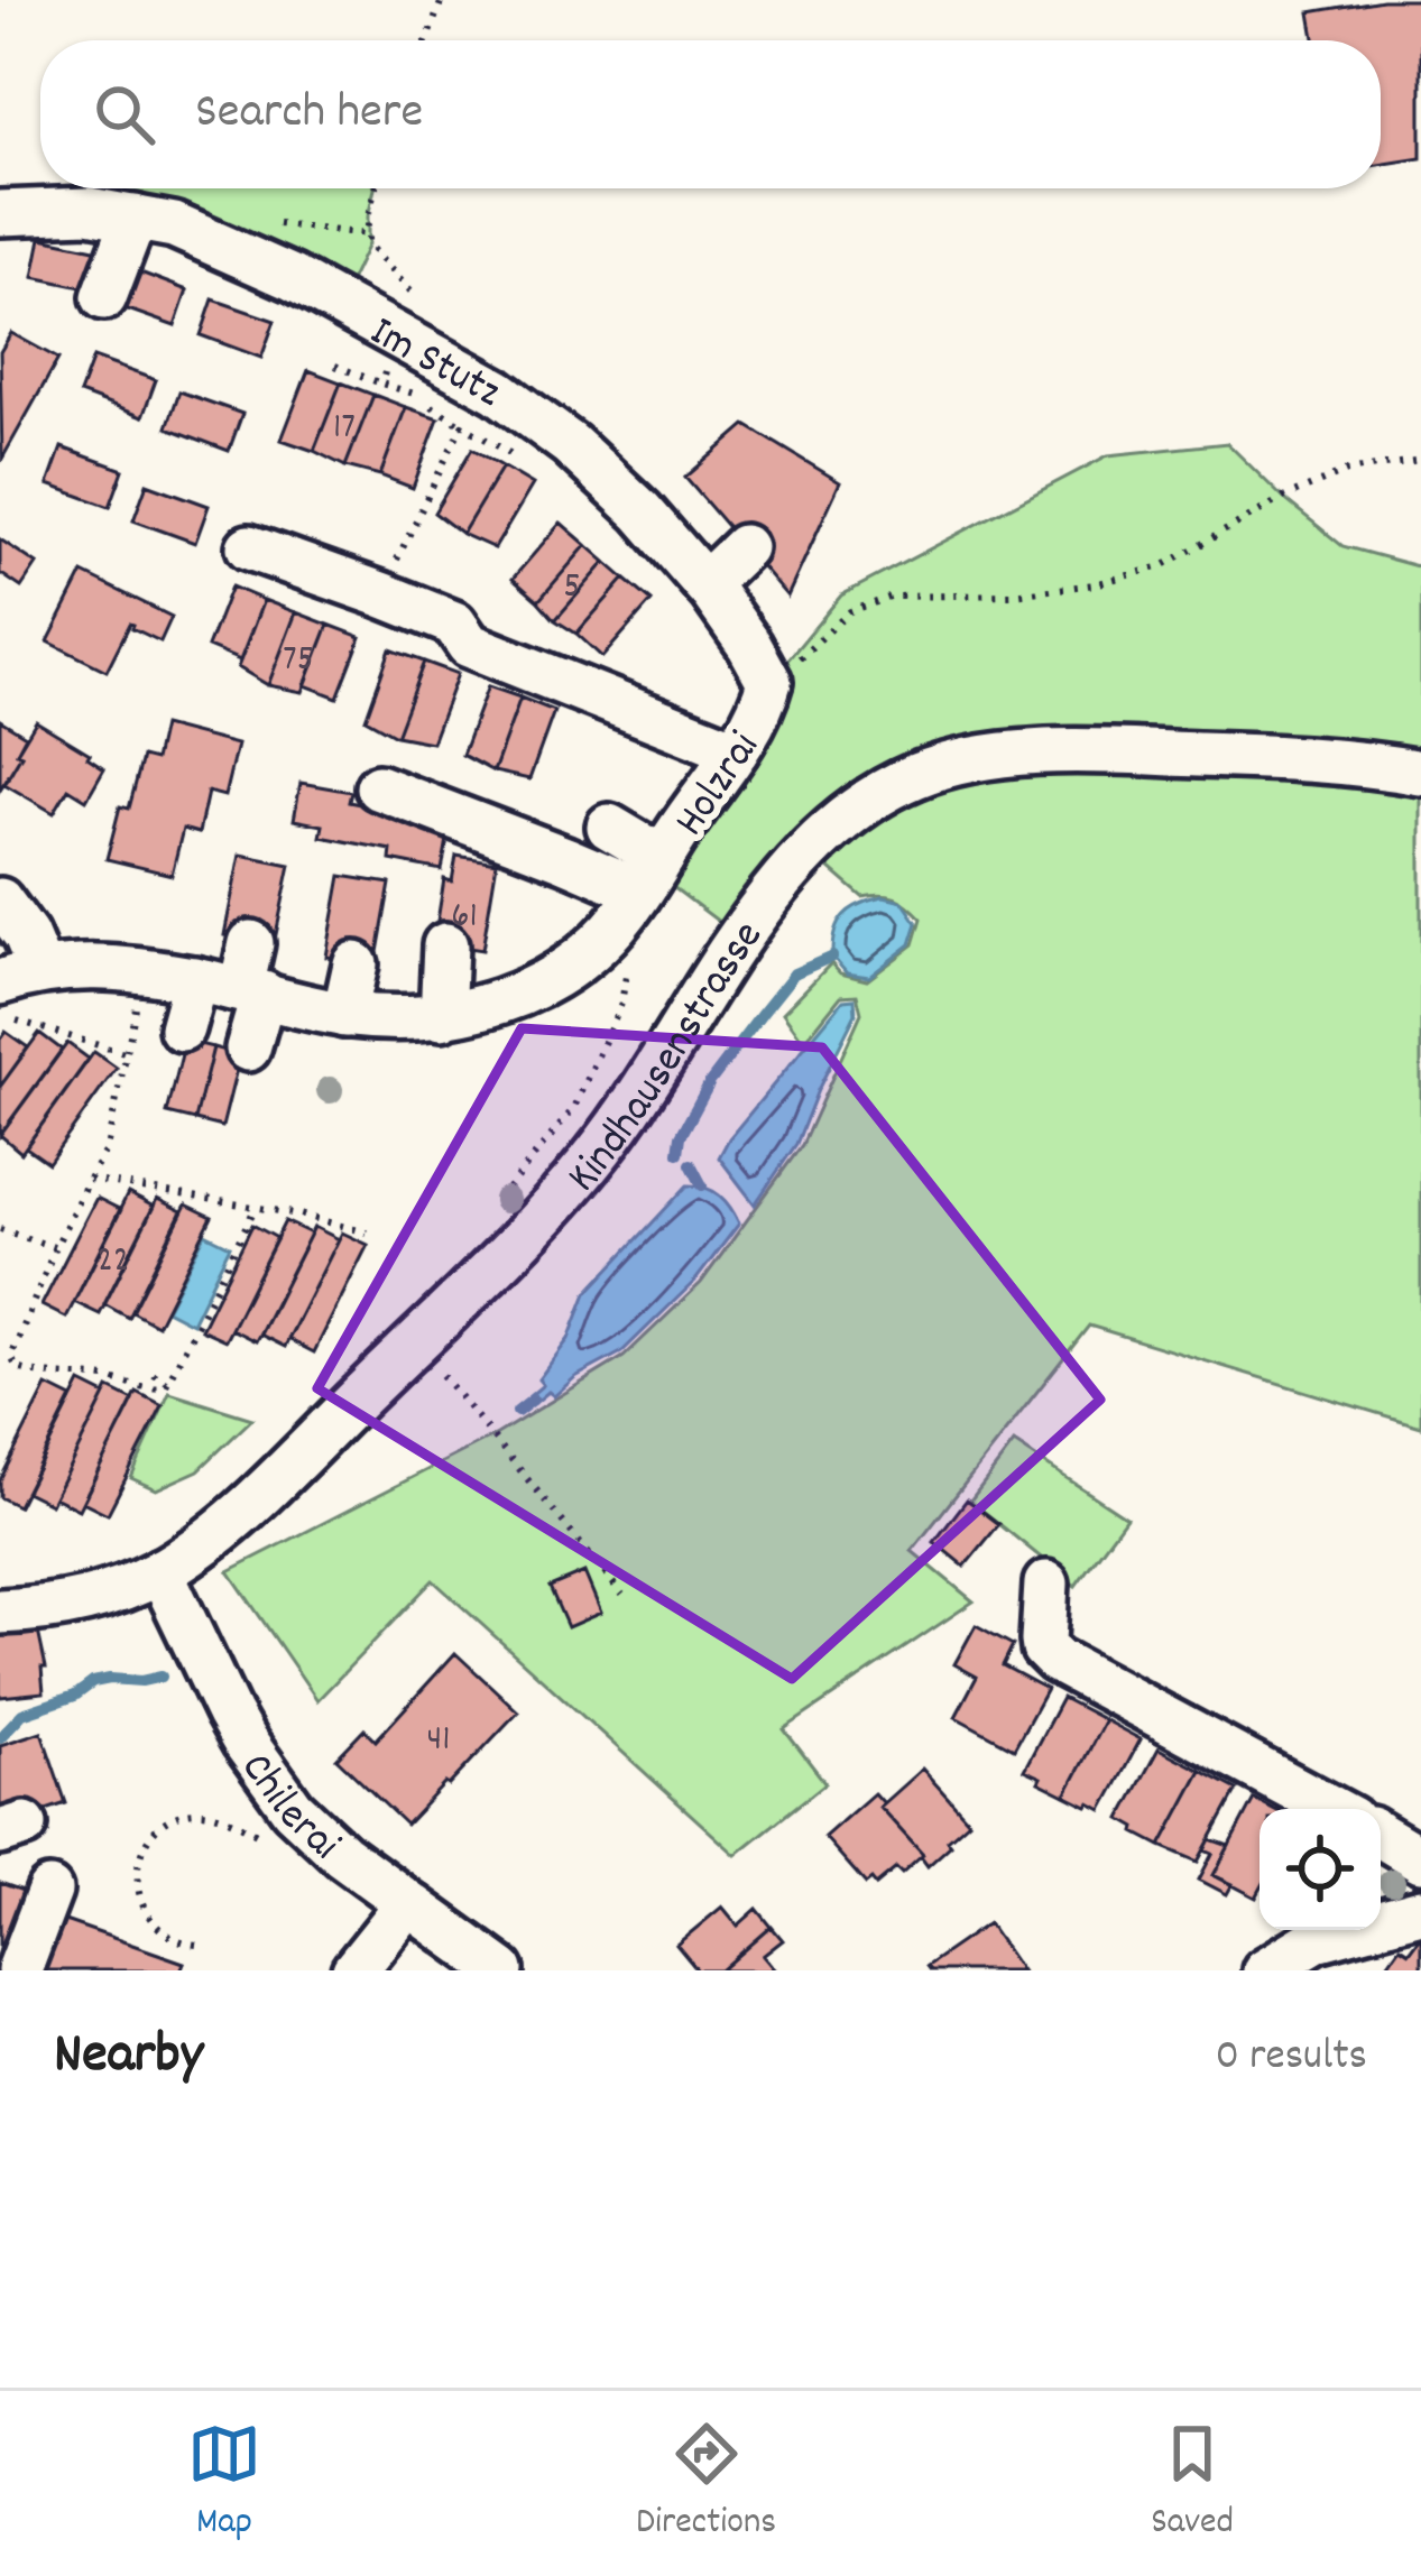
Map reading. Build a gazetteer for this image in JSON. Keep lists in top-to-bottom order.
{
  "streets": {
    "street": [
      "Im Stutz",
      "Holzrai",
      "Kindhausenstrasse",
      "Chilerai"
    ]
  },
  "crossings": [
    ["Im Stutz", "Holzrai"],
    ["Kindhausenstrasse", "Chilerai"]
  ],
  "house_numbers": [
    "17",
    "5",
    "75",
    "61",
    "22",
    "41"
  ],
  "page": {
    "search": "Search here",
    "heading": ["Nearby", "0 results"],
    "nav": ["Map", "Directions", "Saved"]
  }
}
